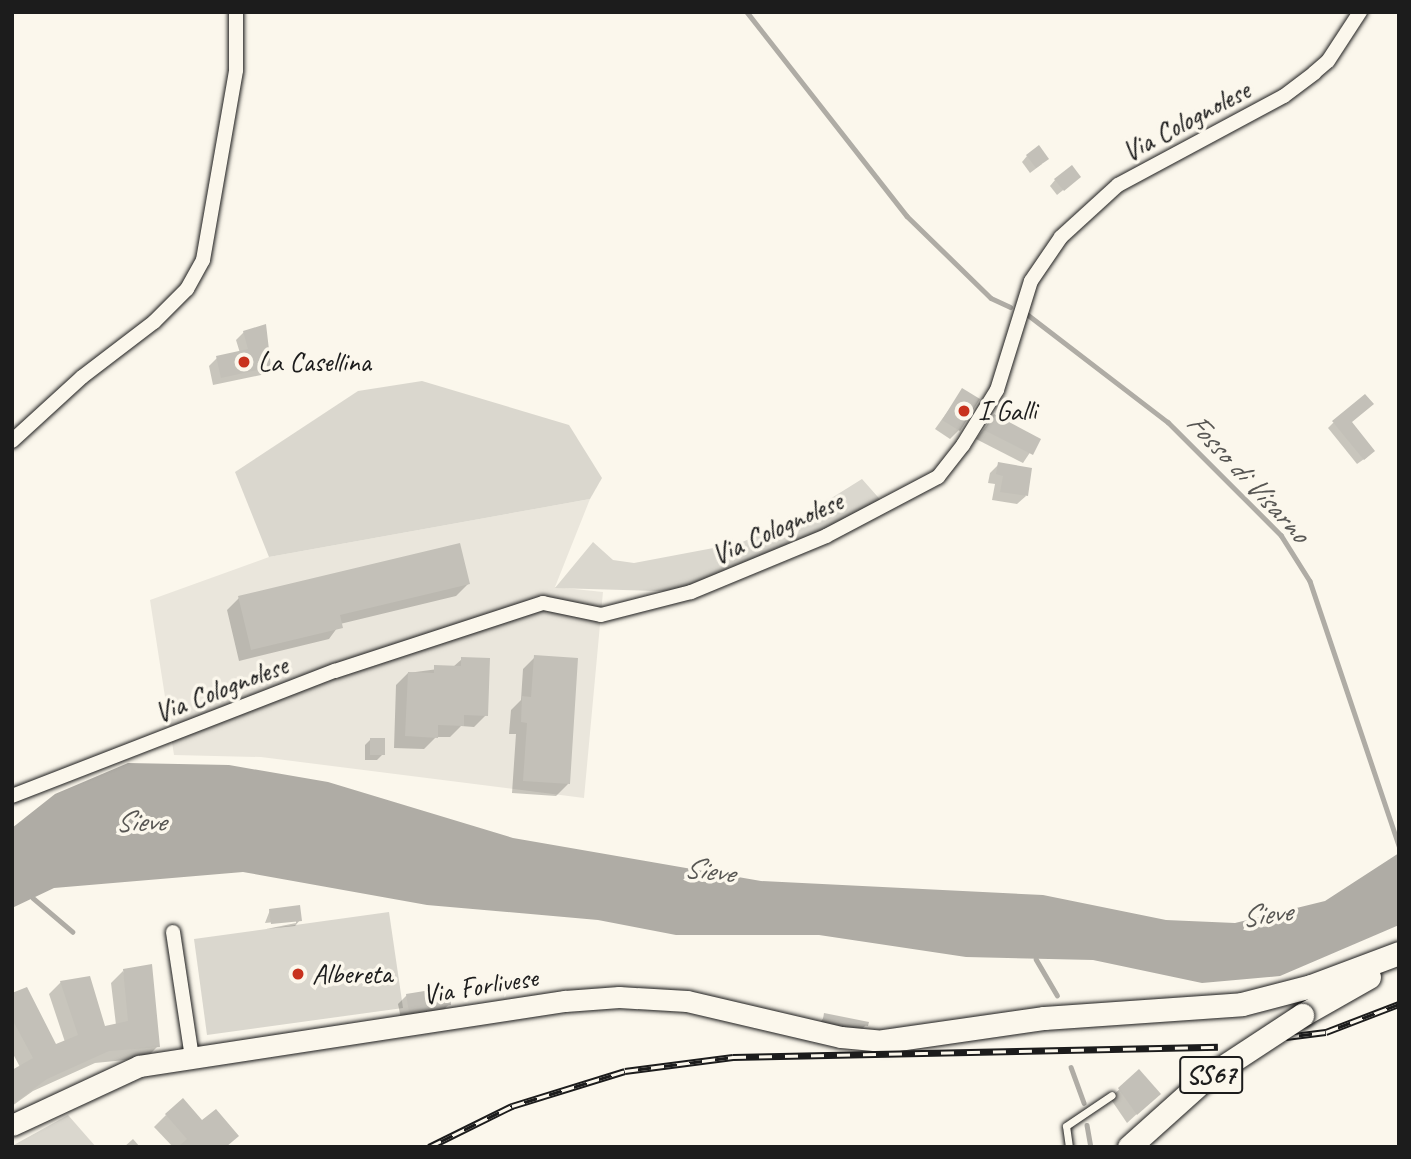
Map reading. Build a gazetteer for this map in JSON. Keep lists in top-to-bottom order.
{
  "streets": {
    "main road": ["SS67"],
    "street": ["Via Colognolese", "Via Forlivese"]
  },
  "water": ["Fosso di Visarno", "Sieve"],
  "places": ["La Casellina", "I Galli", "Albereta"]
}
